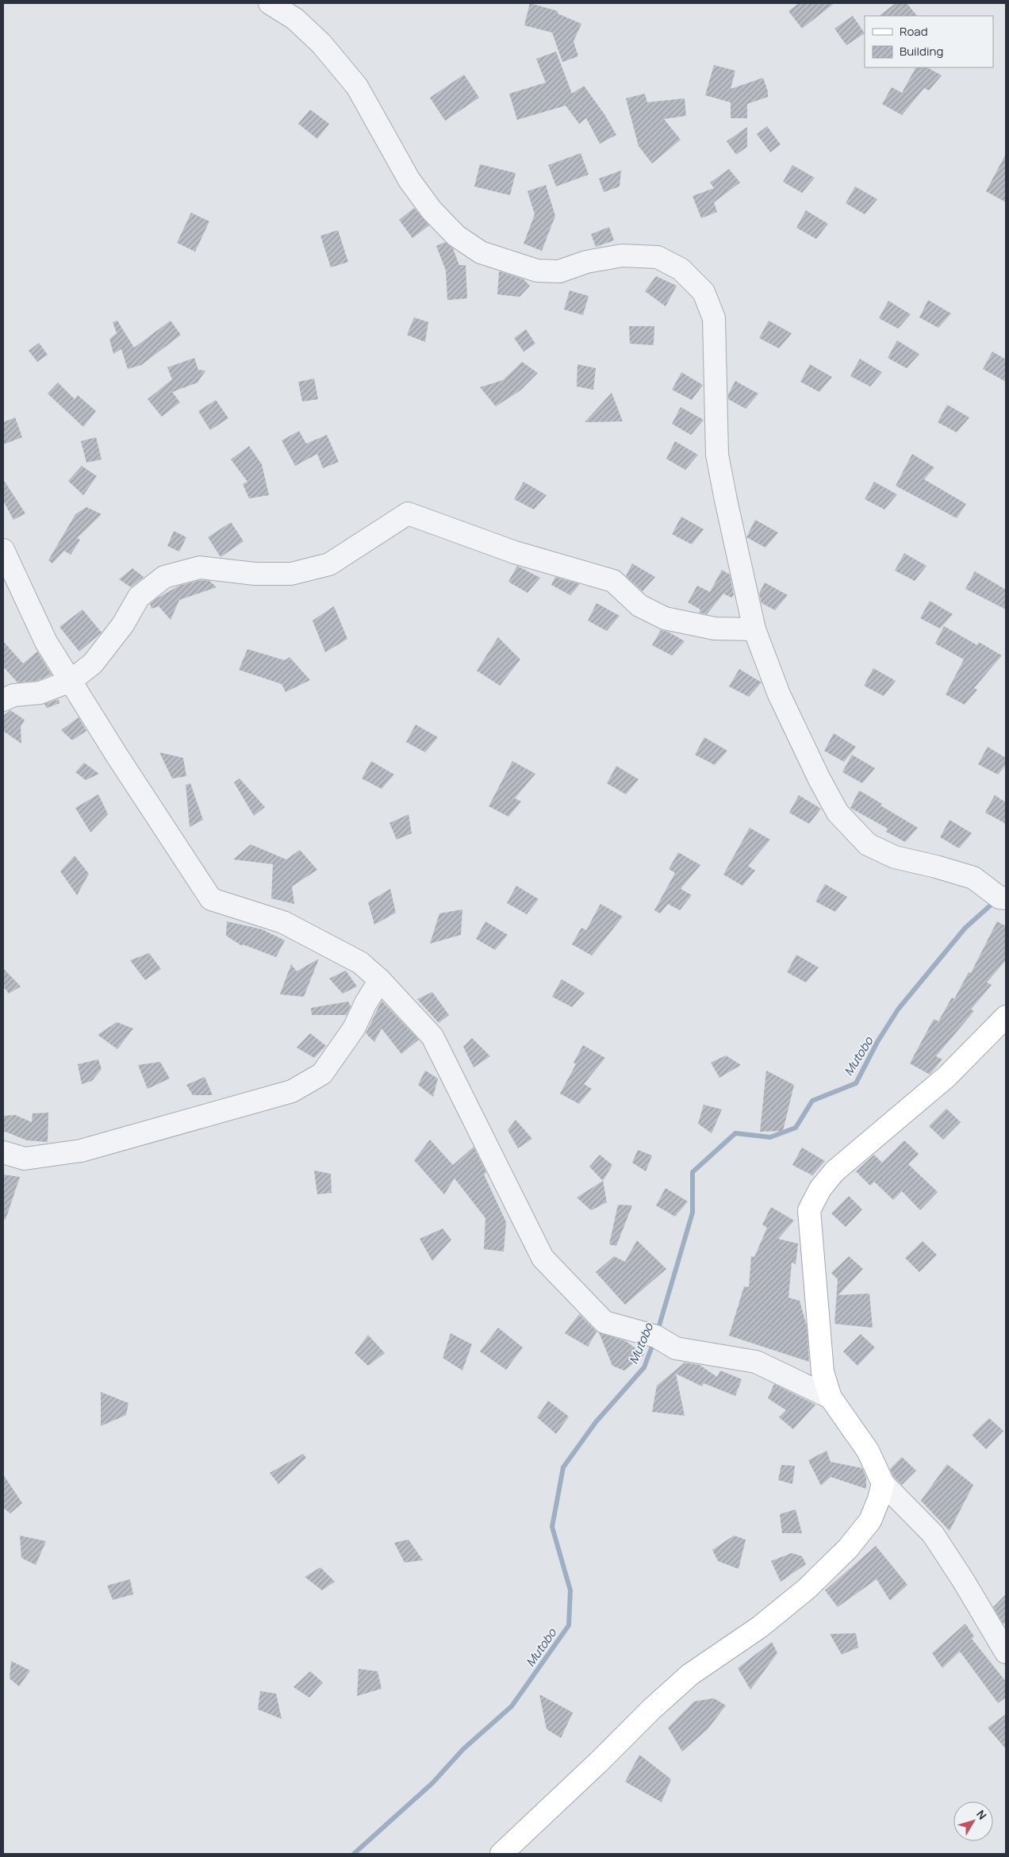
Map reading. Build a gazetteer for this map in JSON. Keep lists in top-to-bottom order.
{
  "water": ["Mutobo"],
  "legend": ["Road", "Building"],
  "north": "top right"
}
